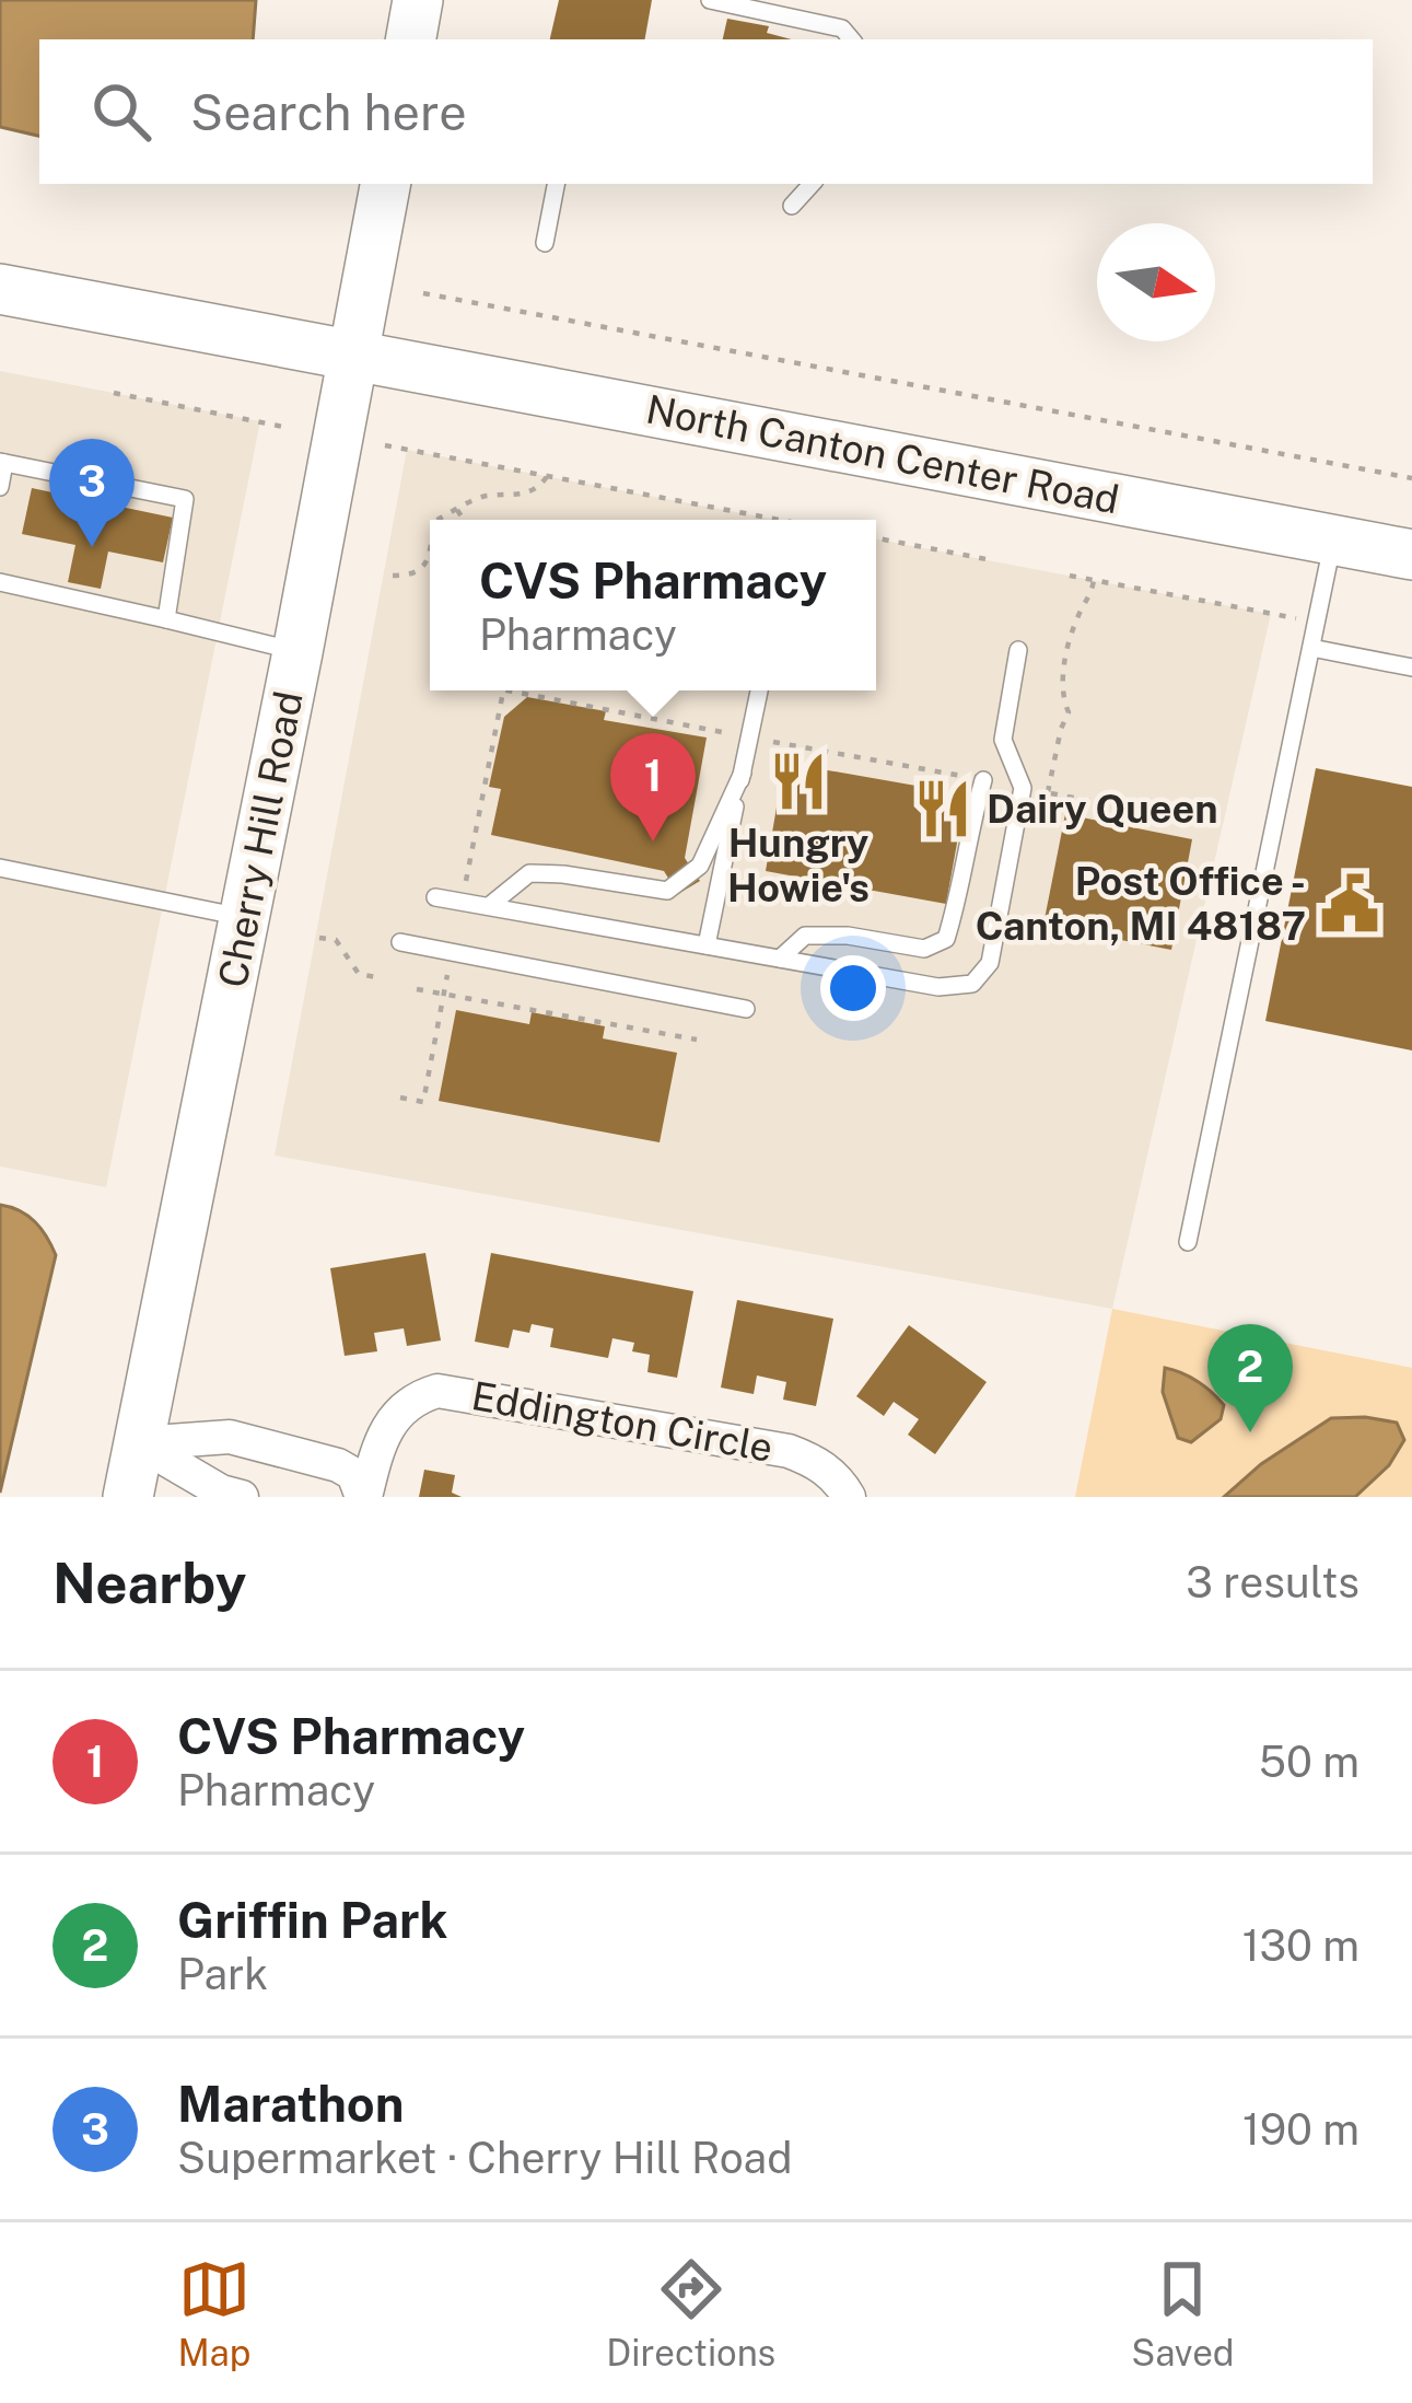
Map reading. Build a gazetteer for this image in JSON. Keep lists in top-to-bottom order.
{
  "streets": {
    "main road": ["North Canton Center Road", "Cherry Hill Road"],
    "street": ["Eddington Circle"]
  },
  "crossings": [
    ["North Canton Center Road", "Cherry Hill Road"]
  ],
  "places": {
    "restaurant": ["Hungry Howie's", "Dairy Queen"],
    "public building": ["Post Office - Canton, MI 48187"]
  },
  "north": "right",
  "page": {
    "search": "Search here",
    "pins": ["3", "1", "2"],
    "popup": ["CVS Pharmacy", "Pharmacy"],
    "heading": ["Nearby", "3 results"],
    "list": [
      {
        "mark": "1",
        "name": "CVS Pharmacy",
        "note": "Pharmacy",
        "value": "50 m"
      },
      {
        "mark": "2",
        "name": "Griffin Park",
        "note": "Park",
        "value": "130 m"
      },
      {
        "mark": "3",
        "name": "Marathon",
        "note": "Supermarket · Cherry Hill Road",
        "value": "190 m"
      }
    ],
    "nav": ["Map", "Directions", "Saved"]
  }
}
